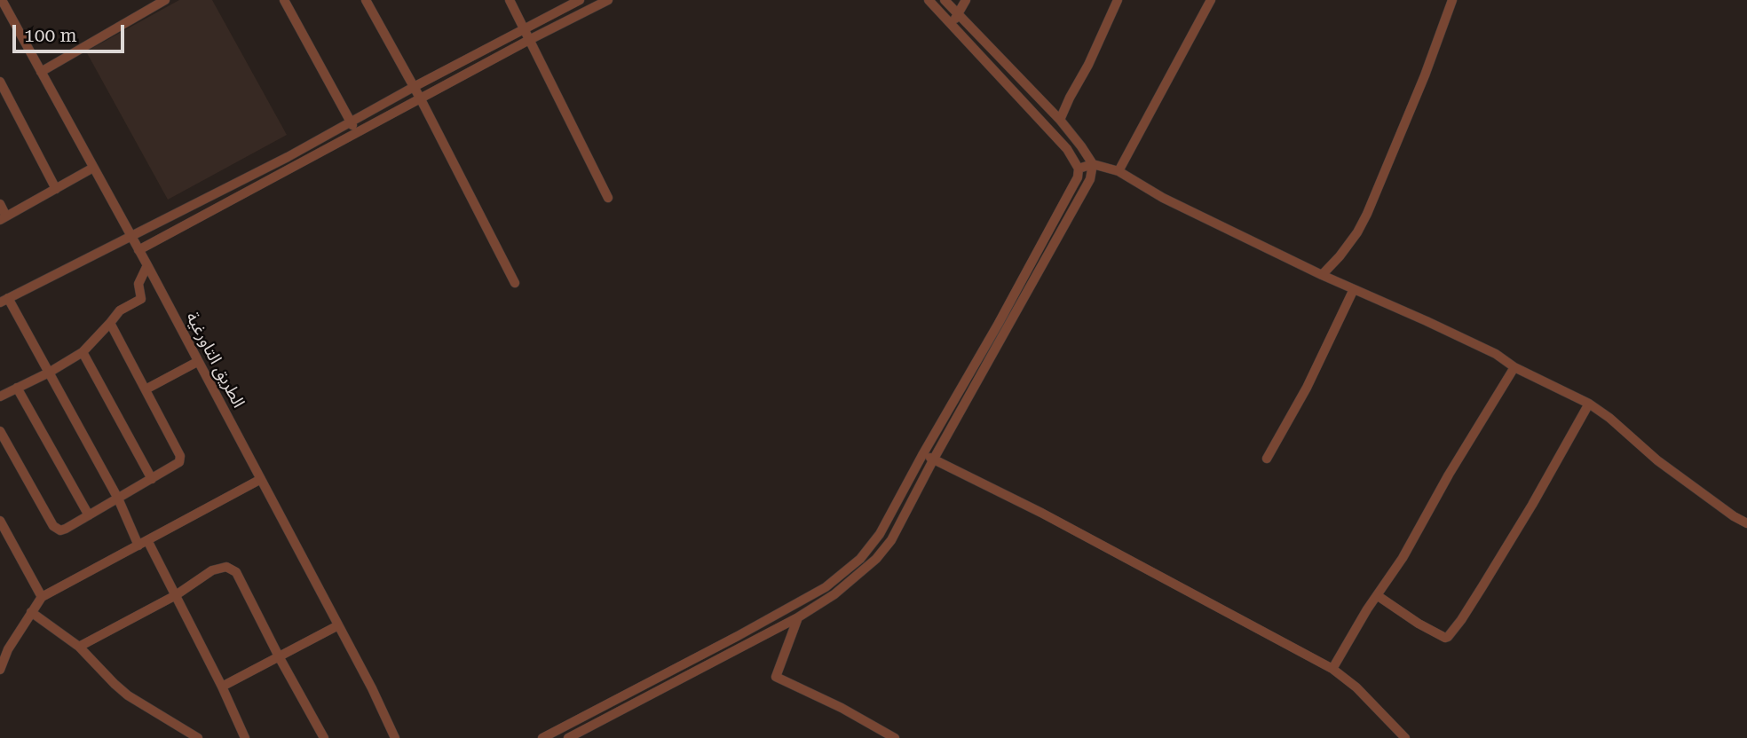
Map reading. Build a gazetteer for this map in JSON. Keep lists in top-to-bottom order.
{
  "streets": {
    "street": ["الطريق التاورغية"]
  },
  "scale_bar": "100 m"
}
